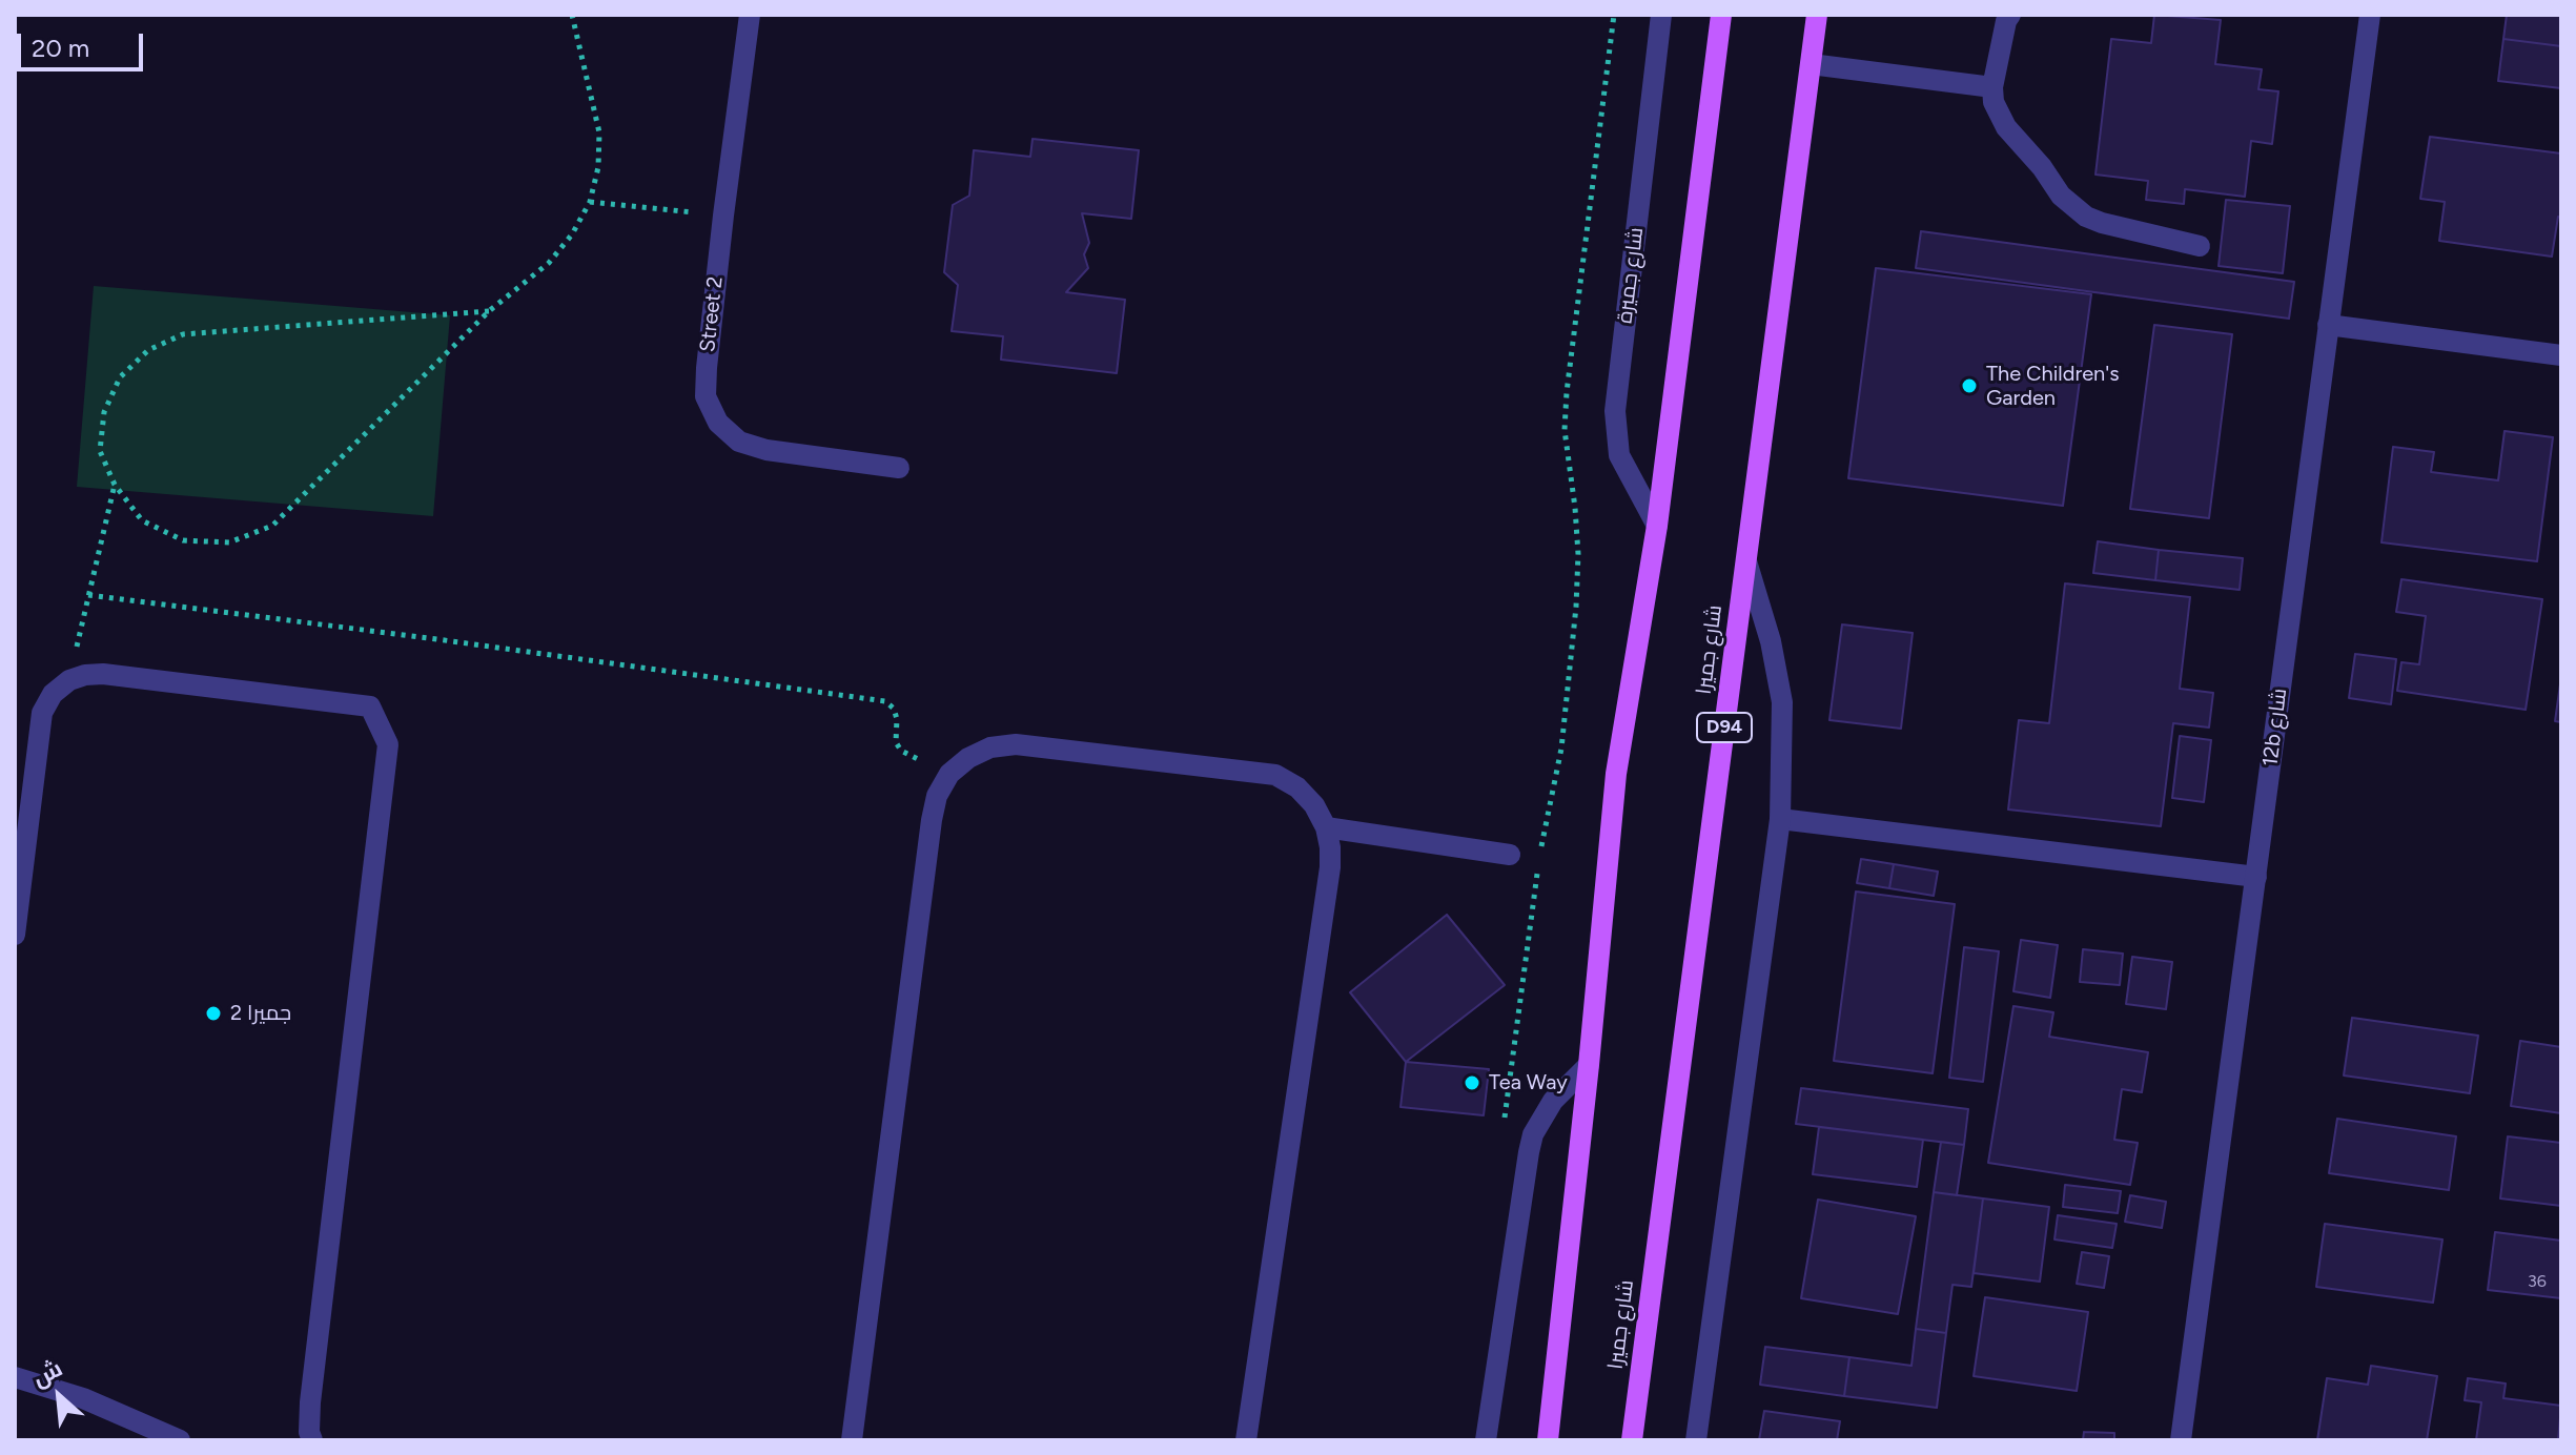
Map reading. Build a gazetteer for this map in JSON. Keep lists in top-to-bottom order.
{
  "streets": {
    "main road": ["شارع جميرا", "D94"],
    "street": ["شارع جميرة", "Street 2", "12b شارع"]
  },
  "places": ["The Children's Garden", "جميرا 2", "Tea Way"],
  "house_numbers": ["36"],
  "scale_bar": "20 m",
  "north": "top left"
}
